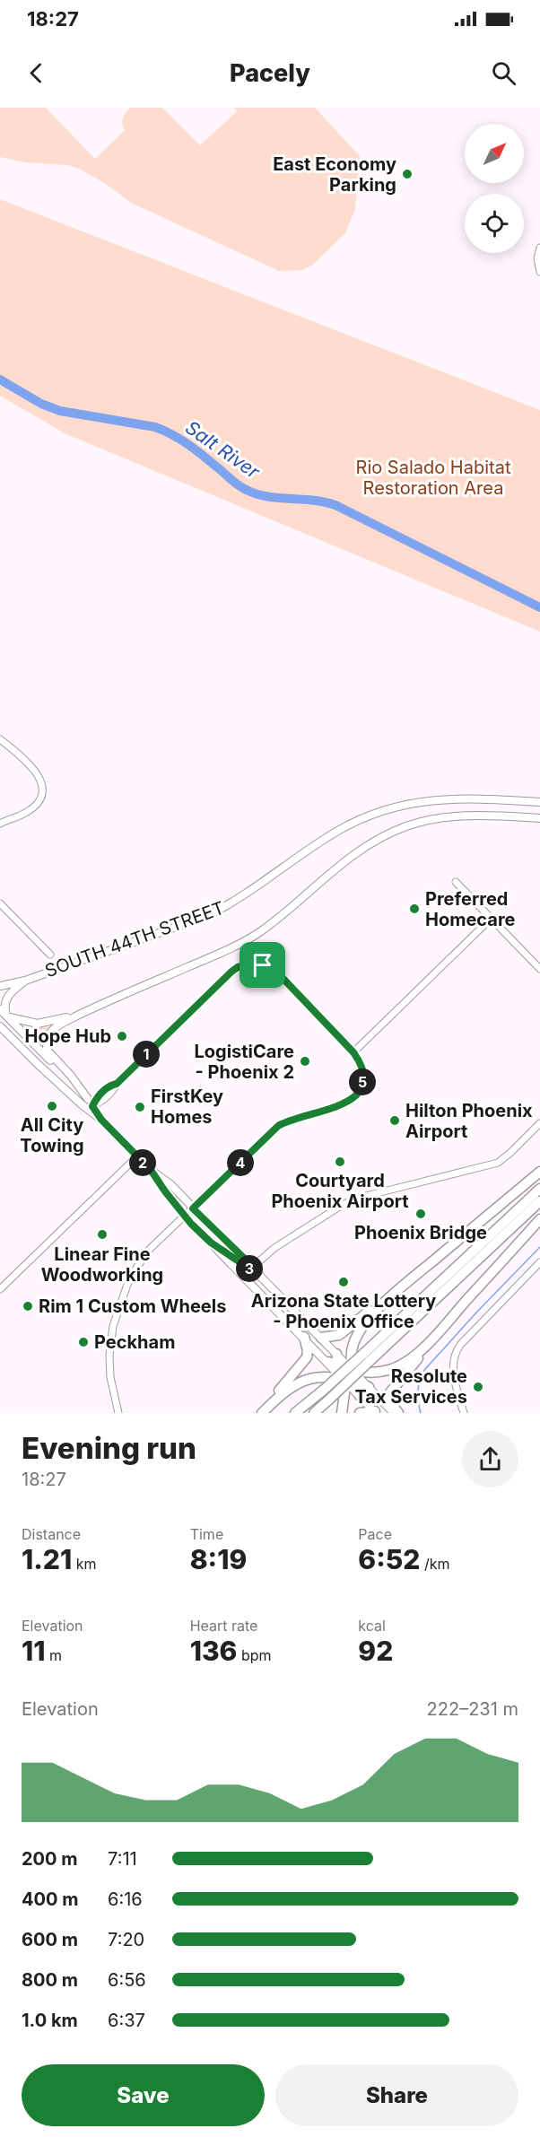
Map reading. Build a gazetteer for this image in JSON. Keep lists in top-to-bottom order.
{
  "streets": {
    "main road": ["SOUTH 44TH STREET"]
  },
  "water": ["Salt River"],
  "parks": ["Rio Salado Habitat Restoration Area"],
  "places": [
    "East Economy Parking",
    "Preferred Homecare",
    "Hope Hub",
    "LogistiCare - Phoenix 2",
    "All City Towing",
    "FirstKey Homes",
    "Hilton Phoenix Airport",
    "Courtyard Phoenix Airport",
    "Phoenix Bridge",
    "Linear Fine Woodworking",
    "Arizona State Lottery - Phoenix Office",
    "Rim 1 Custom Wheels",
    "Peckham",
    "Resolute Tax Services"
  ],
  "north": "top right",
  "page": {
    "status": "18:27",
    "header": "Pacely",
    "pins": [
      "1",
      "5",
      "2",
      "4",
      "3"
    ],
    "heading": ["Evening run", "18:27"],
    "stats": [
      ["Distance", "1.21 km"],
      ["Time", "8:19"],
      ["Pace", "6:52 /km"],
      ["Elevation", "11 m"],
      ["Heart rate", "136 bpm"],
      ["kcal", "92"]
    ],
    "chart": ["Elevation", "222–231 m"],
    "list": [
      {
        "name": "200 m",
        "note": "7:11"
      },
      {
        "name": "400 m",
        "note": "6:16"
      },
      {
        "name": "600 m",
        "note": "7:20"
      },
      {
        "name": "800 m",
        "note": "6:56"
      },
      {
        "name": "1.0 km",
        "note": "6:37"
      }
    ],
    "buttons": ["Save", "Share"]
  }
}
